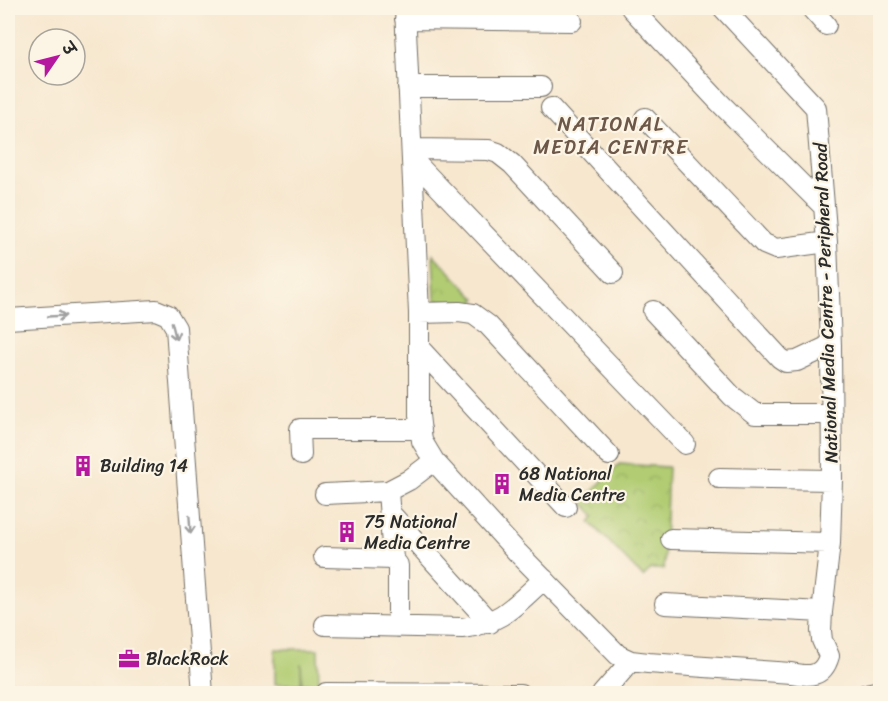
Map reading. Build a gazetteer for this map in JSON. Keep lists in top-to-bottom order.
{
  "streets": {
    "street": ["National Media Centre - Peripheral Road"]
  },
  "districts": ["NATIONAL MEDIA CENTRE"],
  "places": {
    "building": ["Building 14", "68 National Media Centre", "75 National Media Centre"],
    "office": ["BlackRock"]
  },
  "north": "top right"
}
